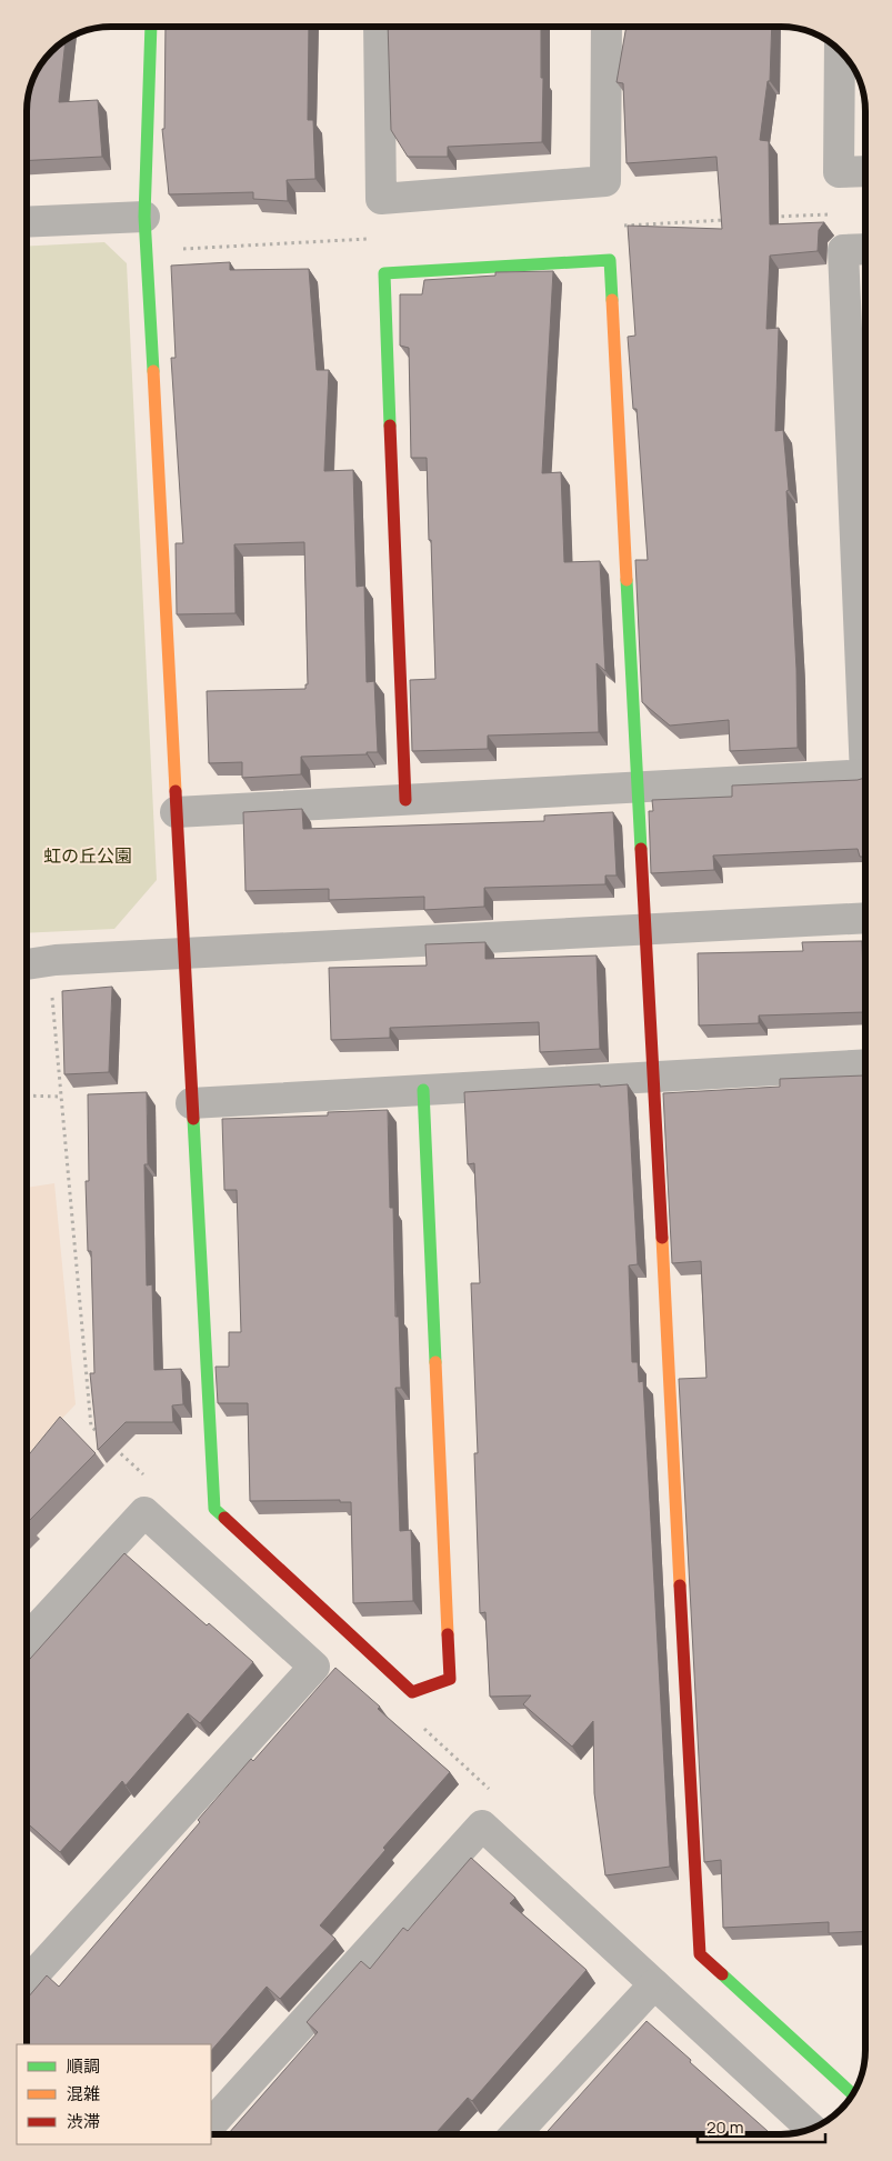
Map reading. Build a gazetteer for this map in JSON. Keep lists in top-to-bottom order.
{
  "parks": ["虹の丘公園"],
  "legend": ["順調", "混雑", "渋滞"],
  "scale_bar": "20 m"
}
